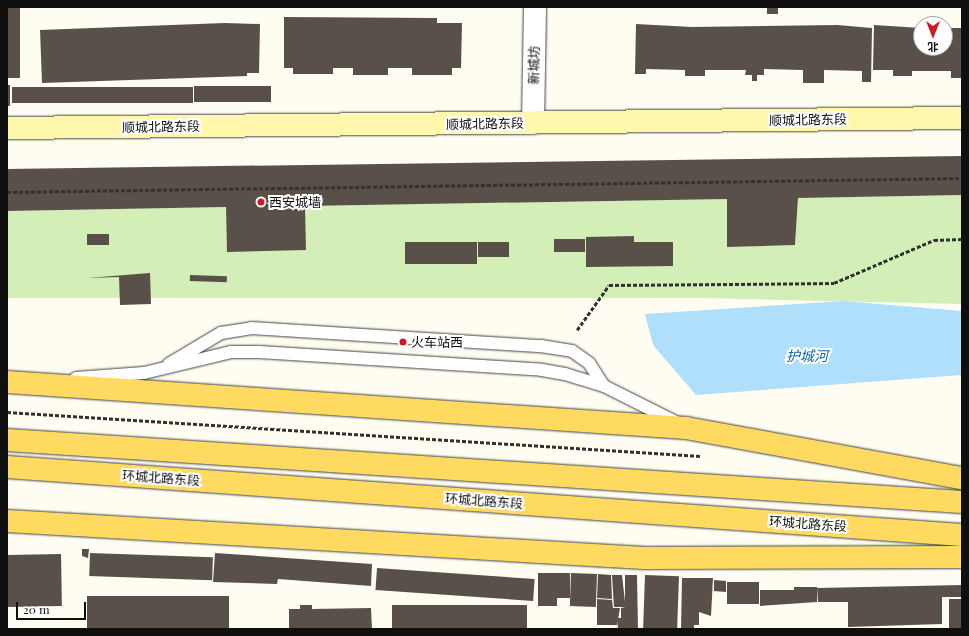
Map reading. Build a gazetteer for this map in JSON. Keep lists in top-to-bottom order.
{
  "streets": {
    "main road": ["环城北路东段"],
    "street": ["新城坊", "顺城北路东段"]
  },
  "crossings": [
    ["新城坊", "顺城北路东段"]
  ],
  "water": ["护城河"],
  "places": ["西安城墙", "火车站西"],
  "scale_bar": "20 m",
  "north": "bottom"
}
